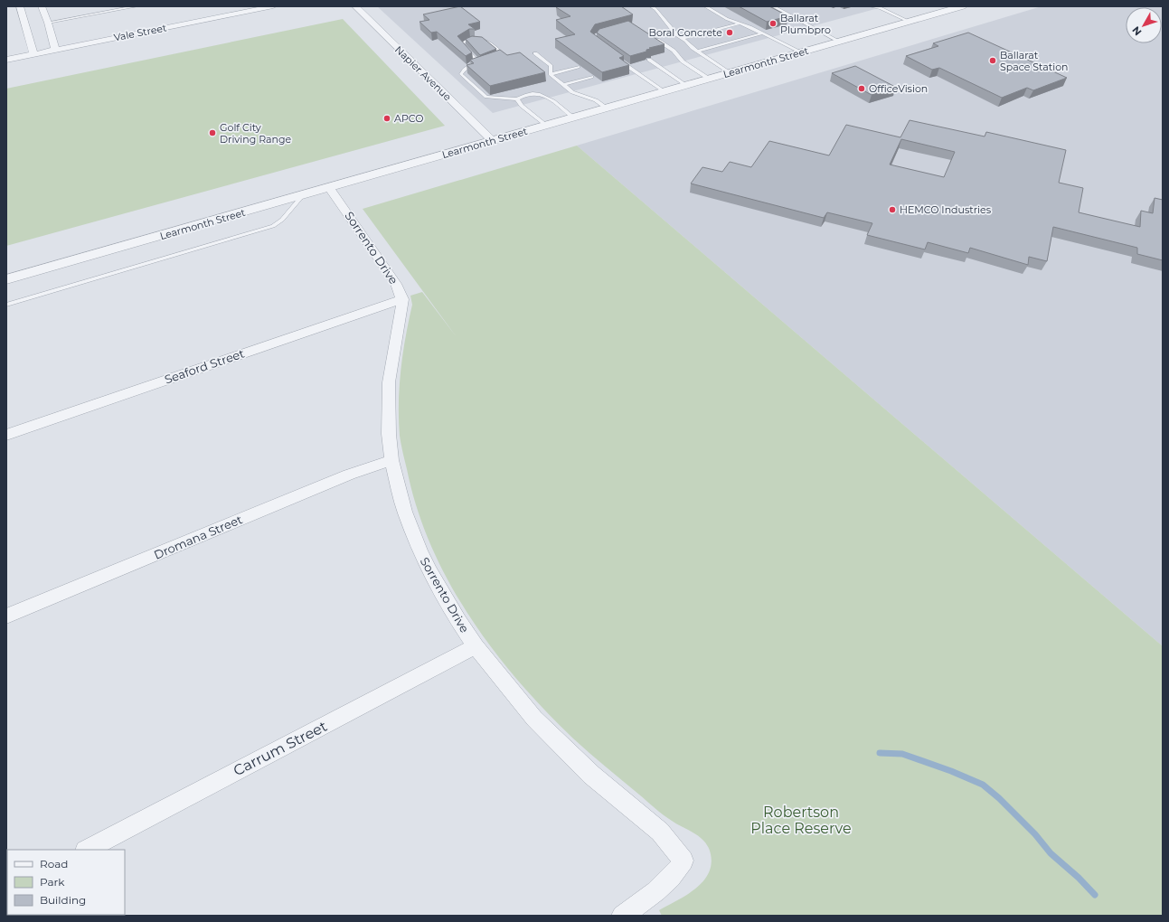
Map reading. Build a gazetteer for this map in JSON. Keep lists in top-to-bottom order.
{
  "streets": {
    "street": [
      "Vale Street",
      "Learmonth Street",
      "Napier Avenue",
      "Sorrento Drive",
      "Seaford Street",
      "Dromana Street",
      "Carrum Street"
    ]
  },
  "crossings": [
    ["Learmonth Street", "Napier Avenue"],
    ["Learmonth Street", "Sorrento Drive"],
    ["Sorrento Drive", "Seaford Street"],
    ["Sorrento Drive", "Dromana Street"],
    ["Sorrento Drive", "Carrum Street"]
  ],
  "parks": ["Robertson Place Reserve"],
  "places": [
    "Ballarat Plumbpro",
    "Boral Concrete",
    "Ballarat Space Station",
    "OfficeVision",
    "APCO",
    "Golf City Driving Range",
    "HEMCO Industries"
  ],
  "legend": ["Road", "Park", "Building"],
  "north": "bottom left"
}
